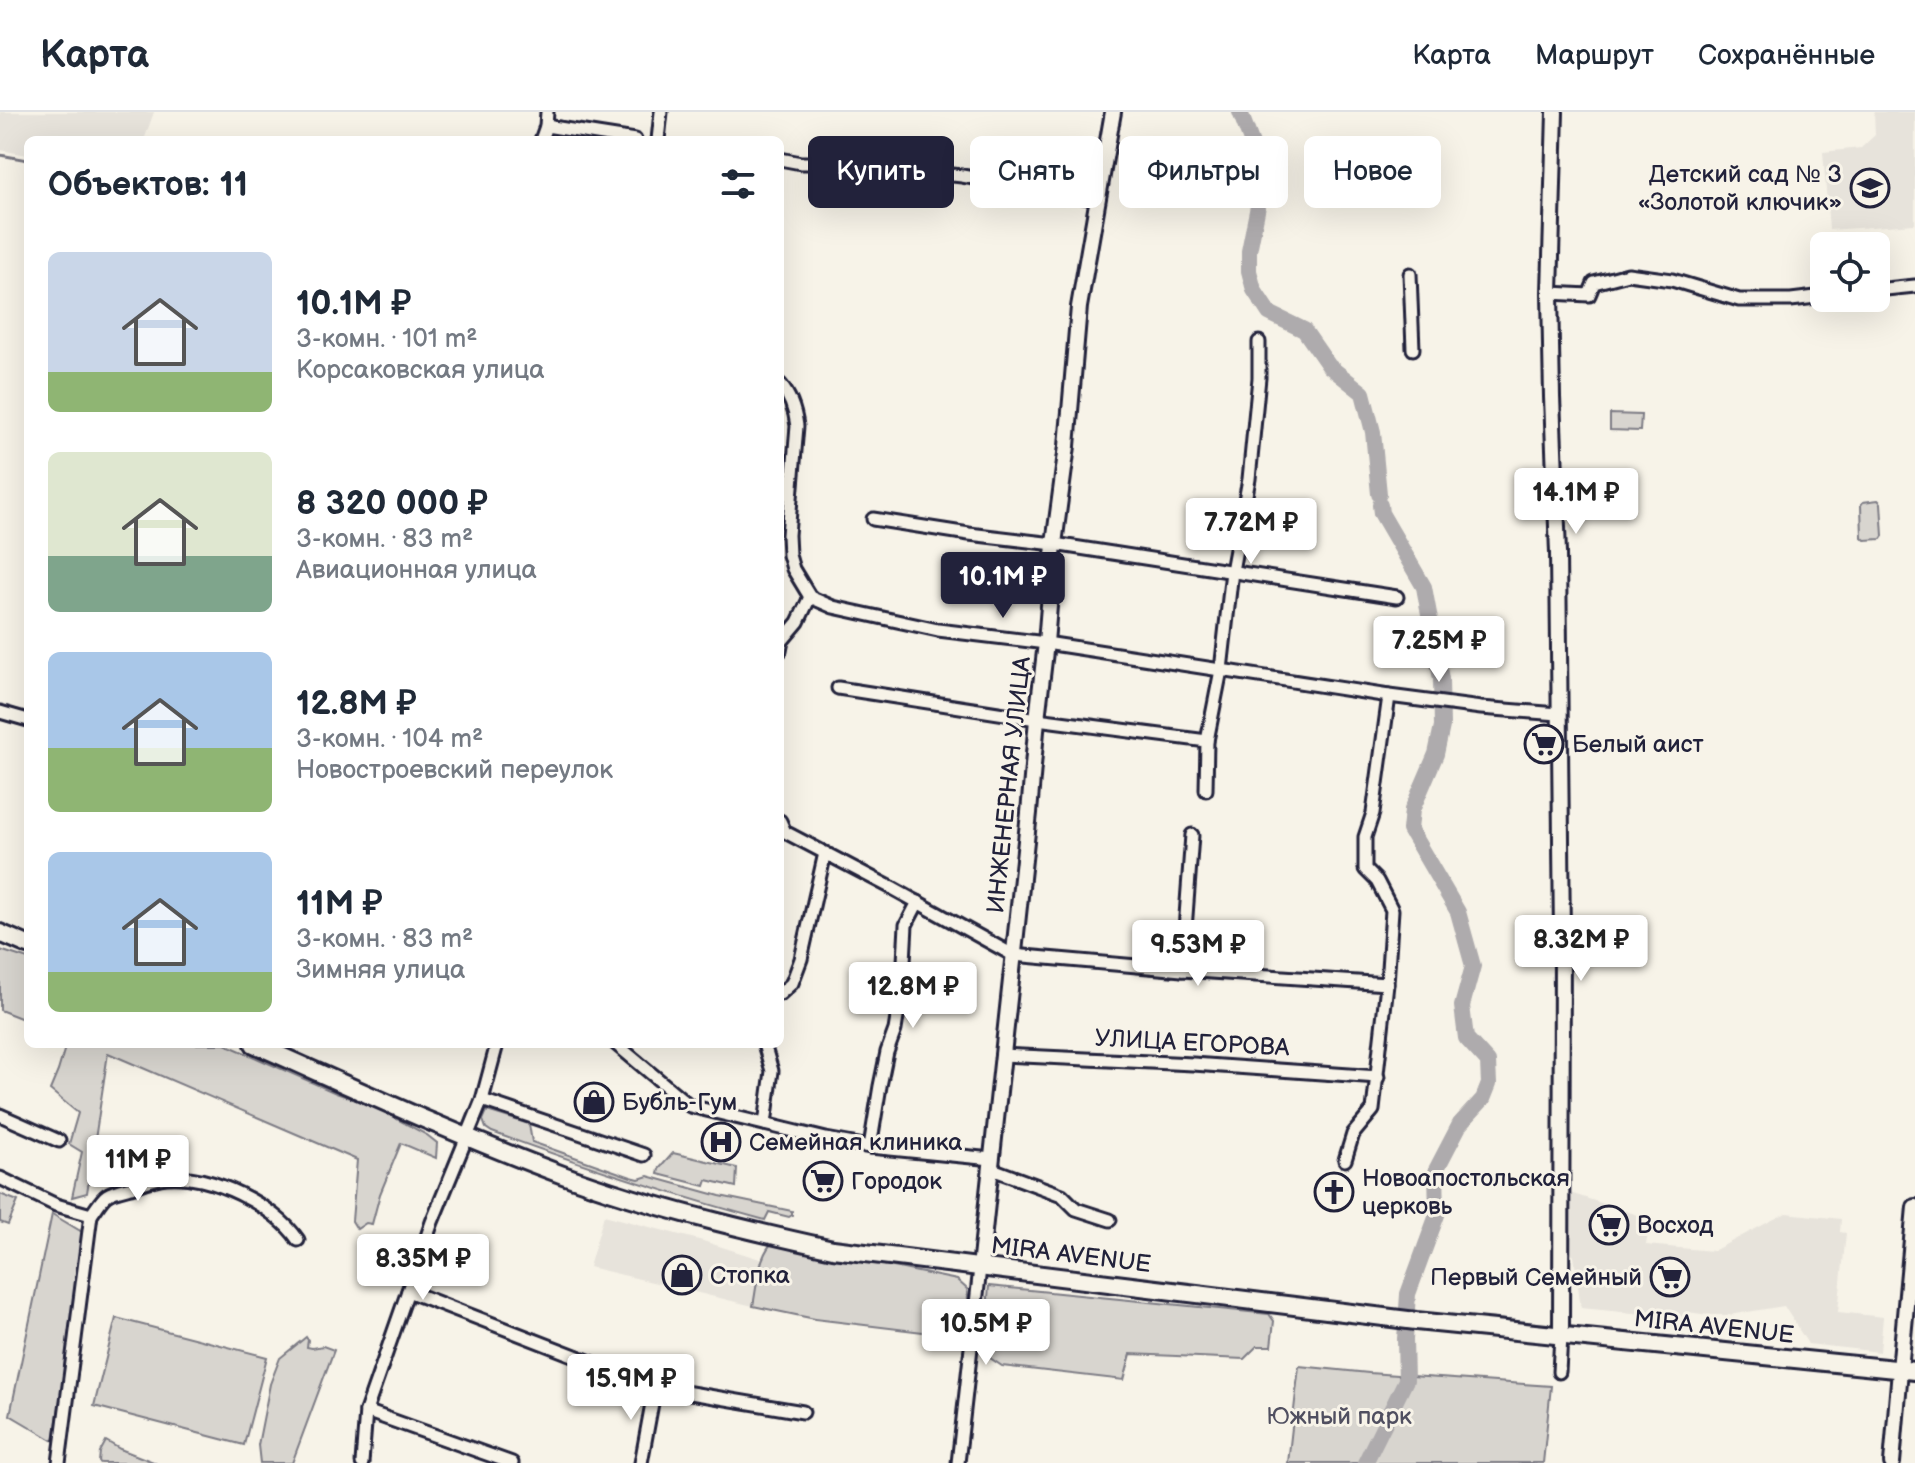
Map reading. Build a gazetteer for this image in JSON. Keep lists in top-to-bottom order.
{
  "streets": {
    "main road": ["MIRA AVENUE"],
    "street": ["ИНЖЕНЕРНАЯ УЛИЦА", "УЛИЦА ЕГОРОВА"]
  },
  "crossings": [
    ["ИНЖЕНЕРНАЯ УЛИЦА", "УЛИЦА ЕГОРОВА"],
    ["ИНЖЕНЕРНАЯ УЛИЦА", "MIRA AVENUE"]
  ],
  "parks": ["Южный парк"],
  "places": {
    "school or university": ["Детский сад № 3 «Золотой ключик»"],
    "supermarket": [
      "Белый аист",
      "Городок",
      "Восход",
      "Первый Семейный"
    ],
    "shop": ["Бубль-Гум", "Стопка"],
    "hospital": ["Семейная клиника"],
    "church": ["Новоапостольская церковь"]
  },
  "page": {
    "header": "Карта",
    "nav": ["Карта", "Маршрут", "Сохранённые"],
    "chip": [
      "Купить",
      "Снять",
      "Фильтры",
      "Новое"
    ],
    "heading": "Объектов: 11",
    "list": [
      {
        "name": "10.1M ₽",
        "note": "3-комн. · 101 m² · Корсаковская улица"
      },
      {
        "name": "8 320 000 ₽",
        "note": "3-комн. · 83 m² · Авиационная улица"
      },
      {
        "name": "12.8M ₽",
        "note": "3-комн. · 104 m² · Новостроевский переулок"
      },
      {
        "name": "11M ₽",
        "note": "3-комн. · 83 m² · Зимняя улица"
      }
    ],
    "price": [
      "14.1M ₽",
      "7.72M ₽",
      "10.1M ₽",
      "7.25M ₽",
      "8.32M ₽",
      "9.53M ₽",
      "12.8M ₽",
      "11M ₽",
      "8.35M ₽",
      "10.5M ₽",
      "15.9M ₽"
    ]
  }
}
